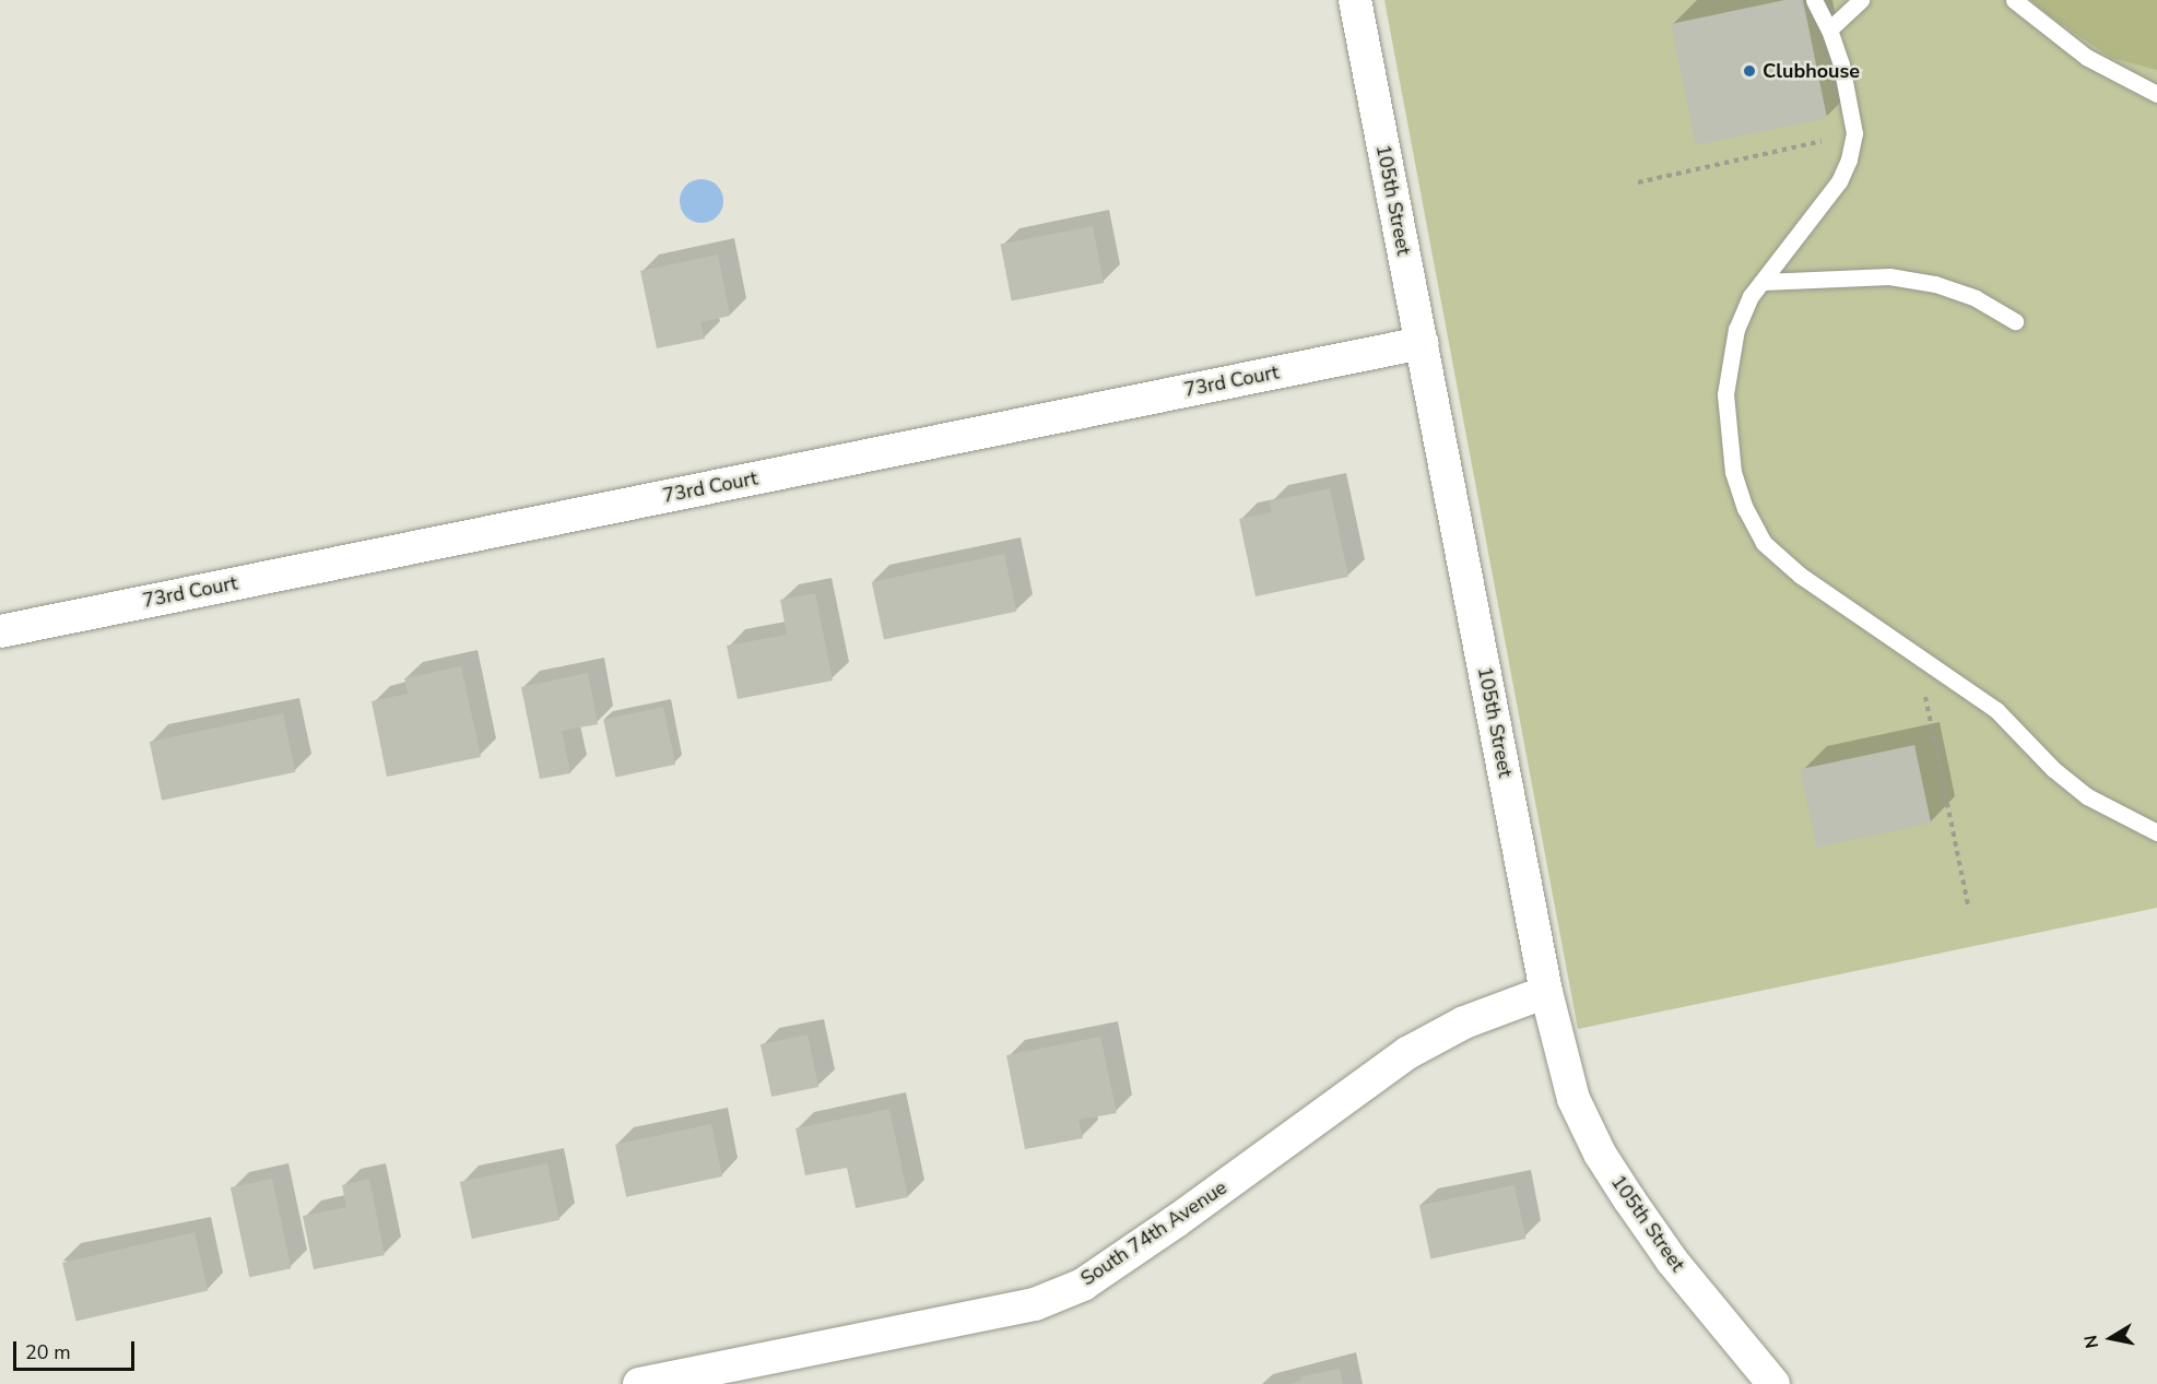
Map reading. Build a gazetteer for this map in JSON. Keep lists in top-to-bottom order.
{
  "streets": {
    "street": ["105th Street", "73rd Court", "South 74th Avenue"]
  },
  "crossings": [
    ["105th Street", "73rd Court"],
    ["105th Street", "South 74th Avenue"]
  ],
  "places": ["Clubhouse"],
  "scale_bar": "20 m",
  "north": "left"
}
